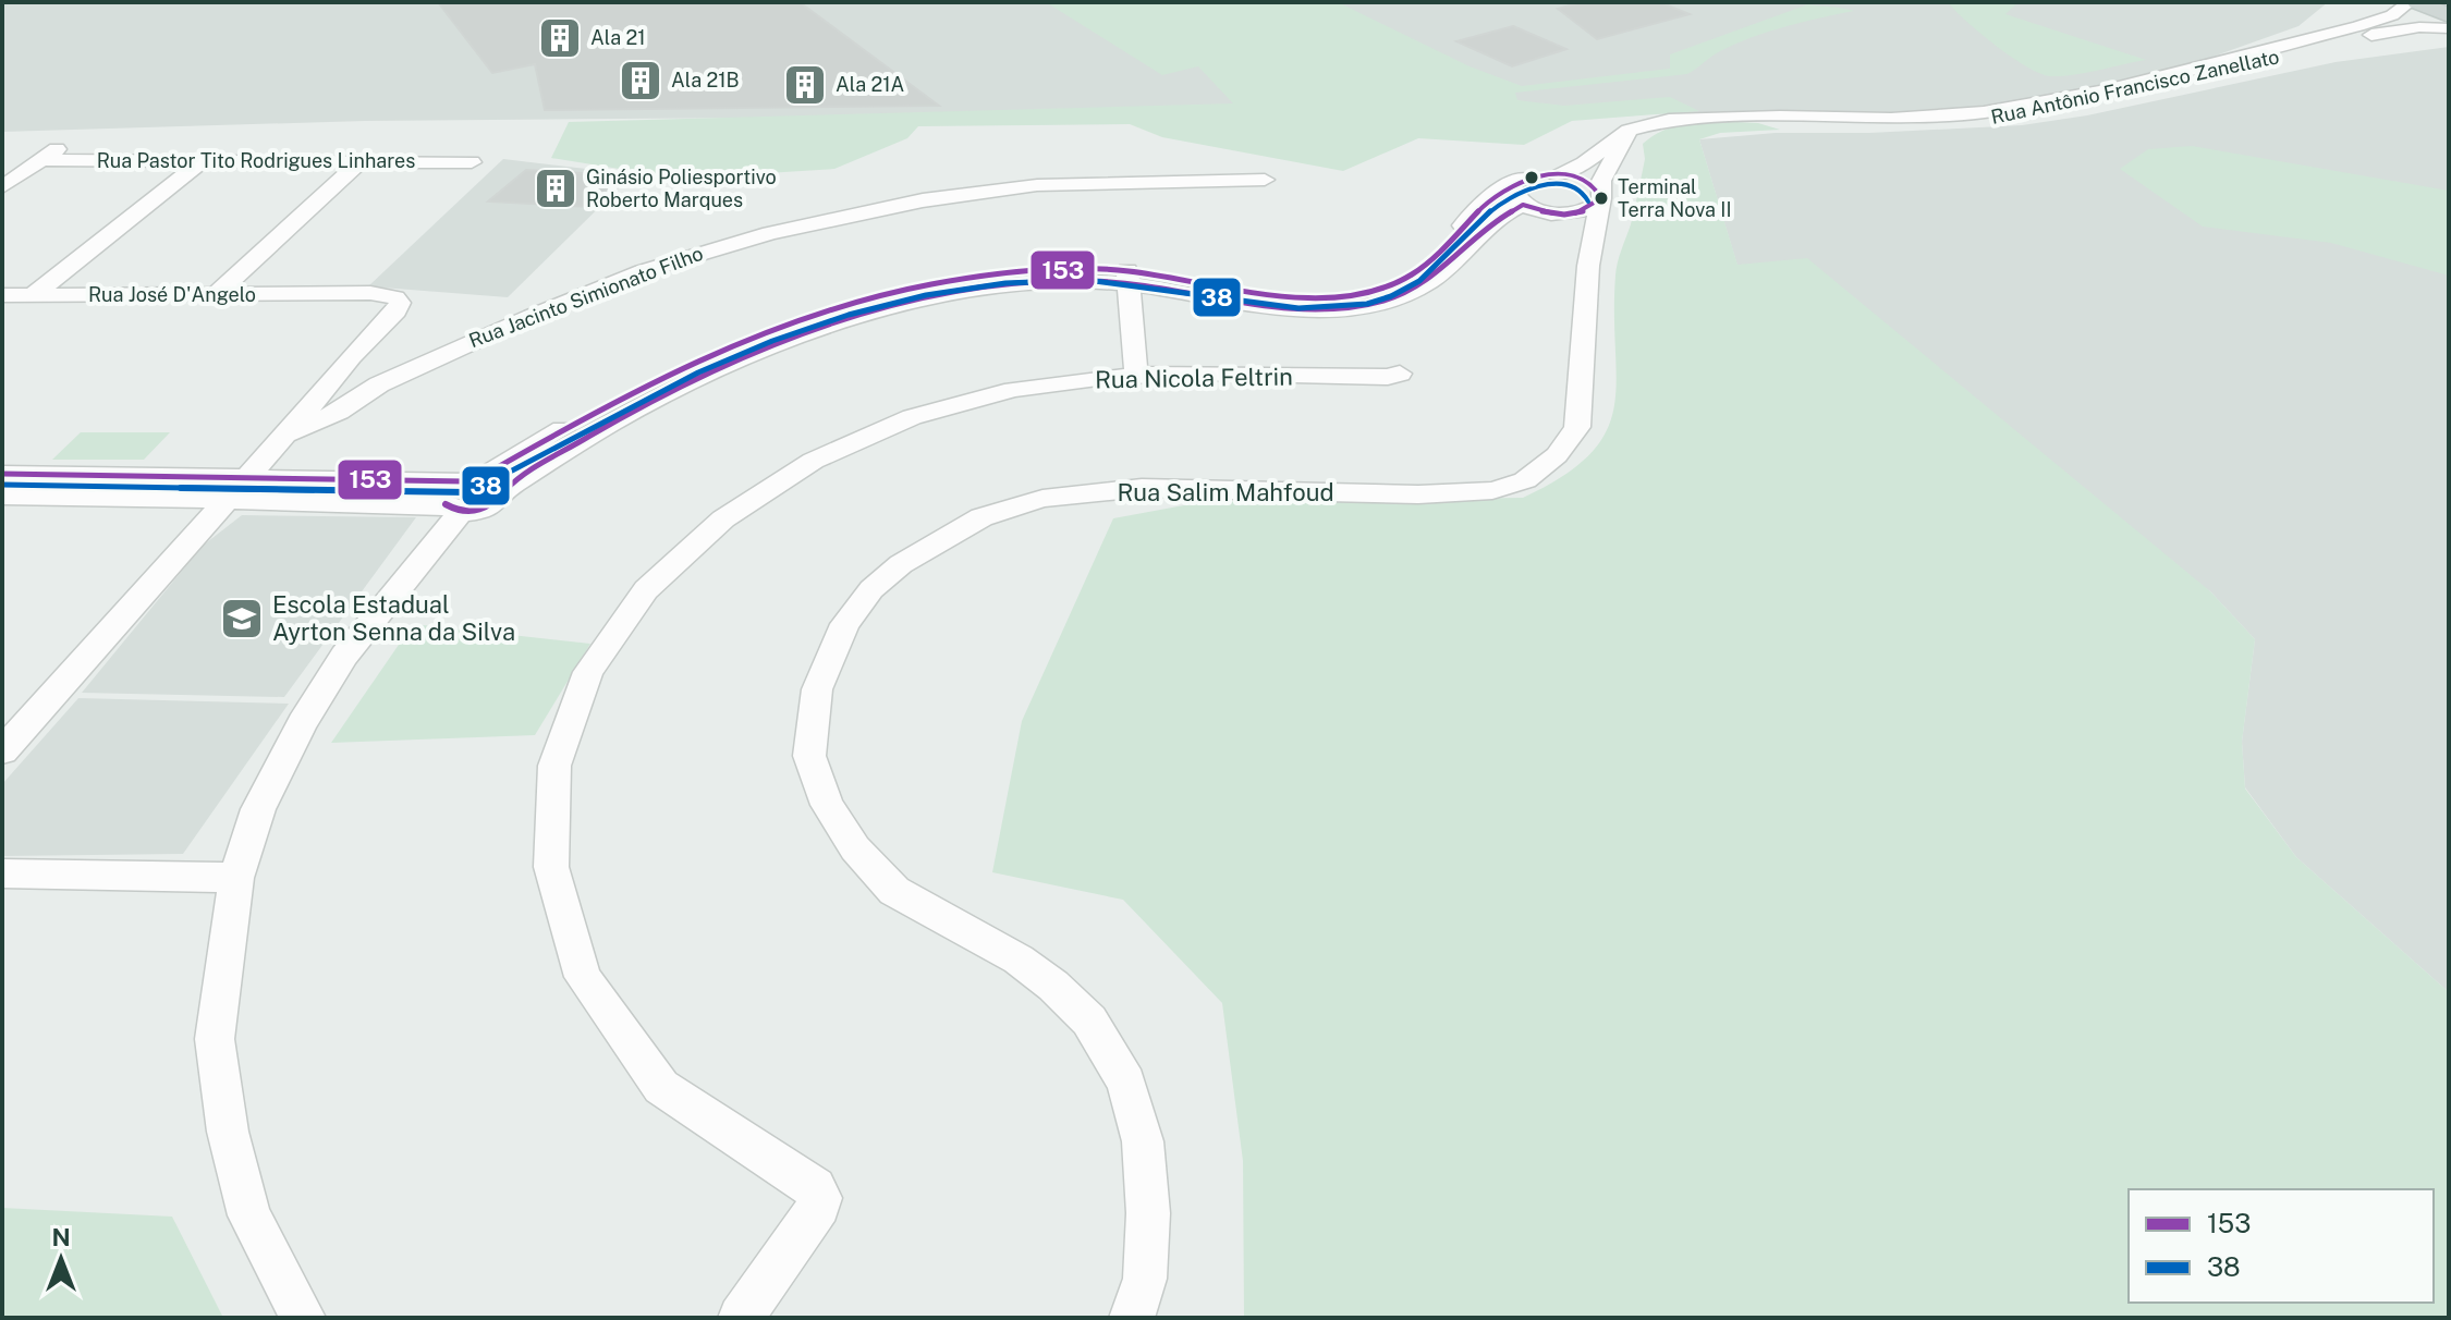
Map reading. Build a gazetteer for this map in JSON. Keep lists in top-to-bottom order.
{
  "streets": {
    "street": [
      "Rua Antônio Francisco Zanellato",
      "Rua Pastor Tito Rodrigues Linhares",
      "Rua José D'Angelo",
      "Rua Jacinto Simionato Filho",
      "Rua Nicola Feltrin",
      "Rua Salim Mahfoud"
    ]
  },
  "places": {
    "building": [
      "Ala 21",
      "Ala 21B",
      "Ala 21A",
      "Ginásio Poliesportivo Roberto Marques"
    ],
    "other": ["Terminal Terra Nova II"],
    "school or university": ["Escola Estadual Ayrton Senna da Silva"]
  },
  "lines": ["transit line 153", "transit line 38"],
  "legend": ["153", "38"],
  "north": "top"
}
